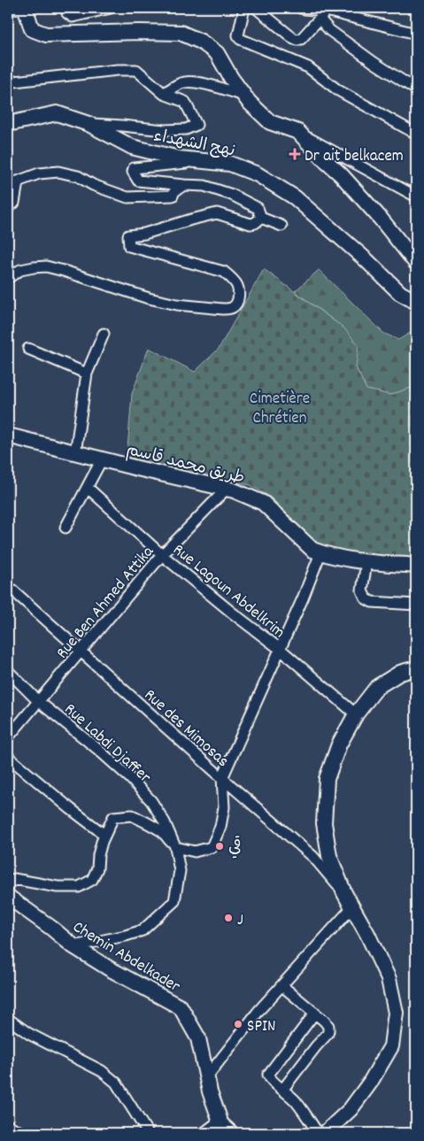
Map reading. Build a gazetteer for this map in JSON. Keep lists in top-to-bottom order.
{
  "streets": {
    "street": [
      "نهج الشهداء",
      "طريق محمد قاسم",
      "Rue Lagoun Abdelkrim",
      "Rue Ben Ahmed Attika",
      "Rue des Mimosas",
      "Rue Labdi Djaffer",
      "Chemin Abdelkader"
    ]
  },
  "crossings": [
    ["طريق محمد قاسم", "Rue Ben Ahmed Attika"],
    ["Rue Lagoun Abdelkrim", "Rue Ben Ahmed Attika"],
    ["Rue Ben Ahmed Attika", "Rue des Mimosas"],
    ["Rue Ben Ahmed Attika", "Rue Labdi Djaffer"],
    ["Rue Labdi Djaffer", "Chemin Abdelkader"]
  ],
  "parks": ["Cimetière Chrétien"],
  "places": {
    "health": ["Dr ait belkacem"],
    "other": ["قي", "J", "SPIN"]
  }
}
